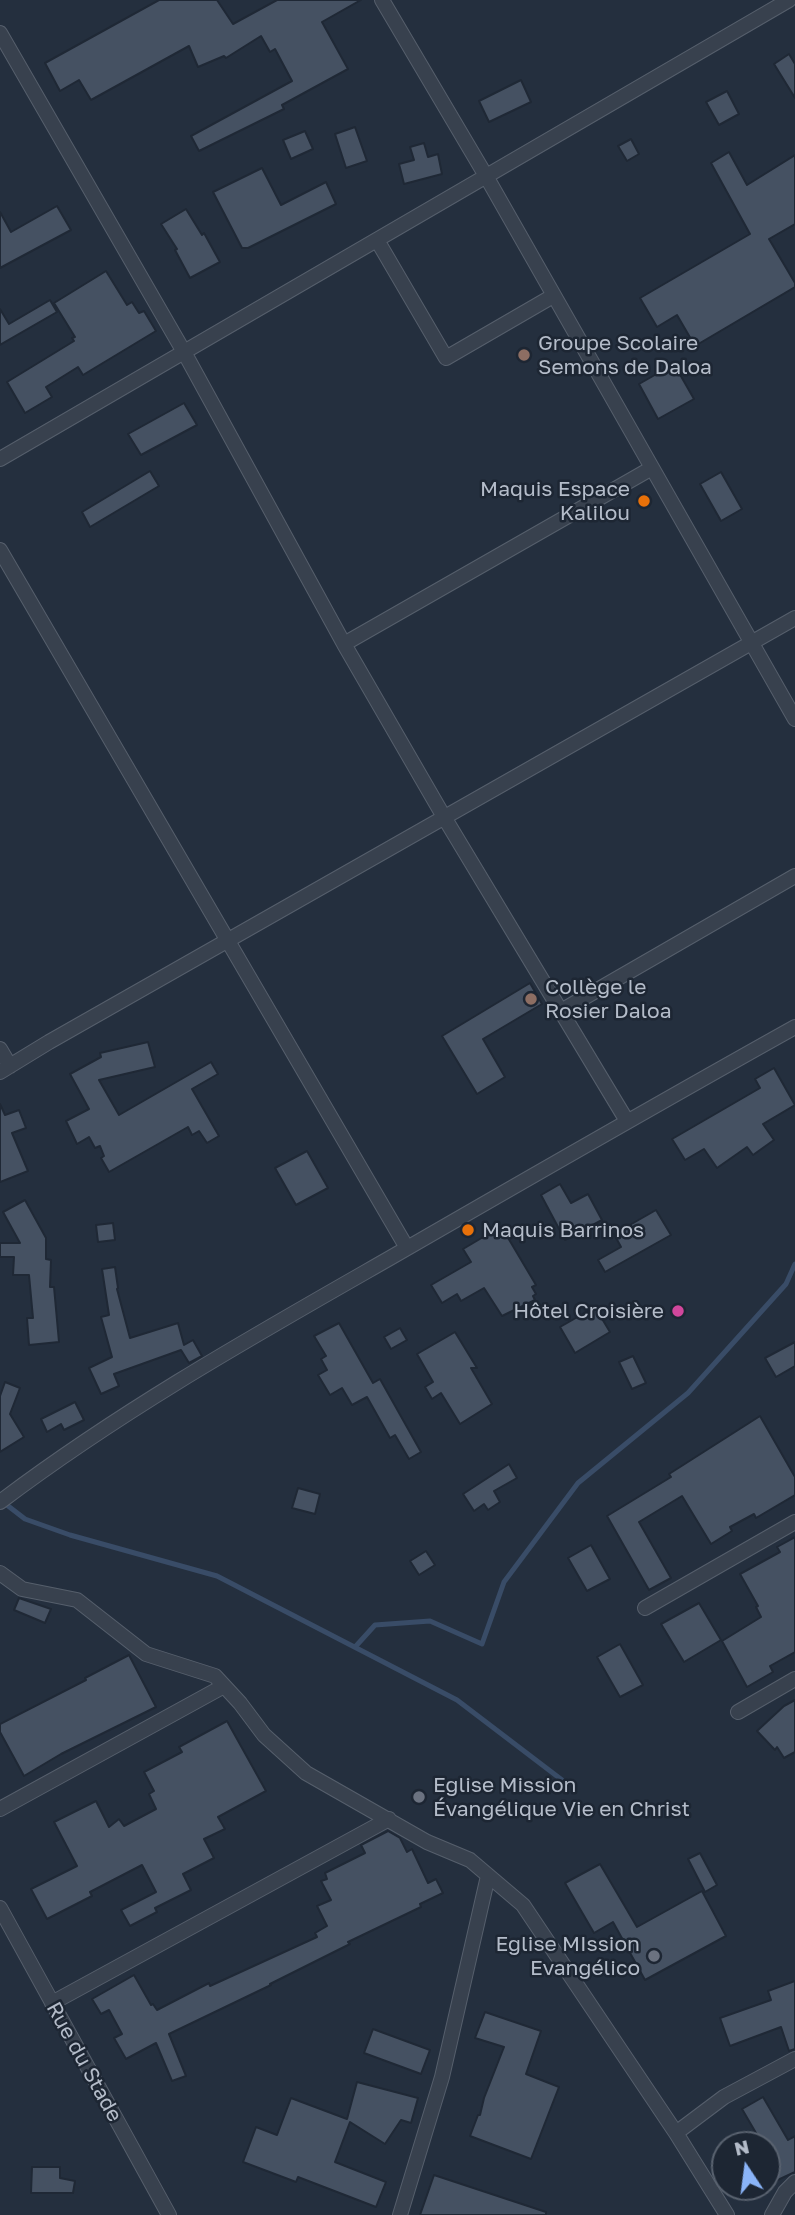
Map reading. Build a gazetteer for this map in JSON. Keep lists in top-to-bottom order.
{
  "streets": {
    "street": ["Rue du Stade"]
  },
  "places": [
    "Groupe Scolaire Semons de Daloa",
    "Maquis Espace Kalilou",
    "Collège le Rosier Daloa",
    "Maquis Barrinos",
    "Hôtel Croisière",
    "Eglise Mission Évangélique Vie en Christ",
    "Eglise MIssion Evangélico"
  ],
  "north": "top"
}
